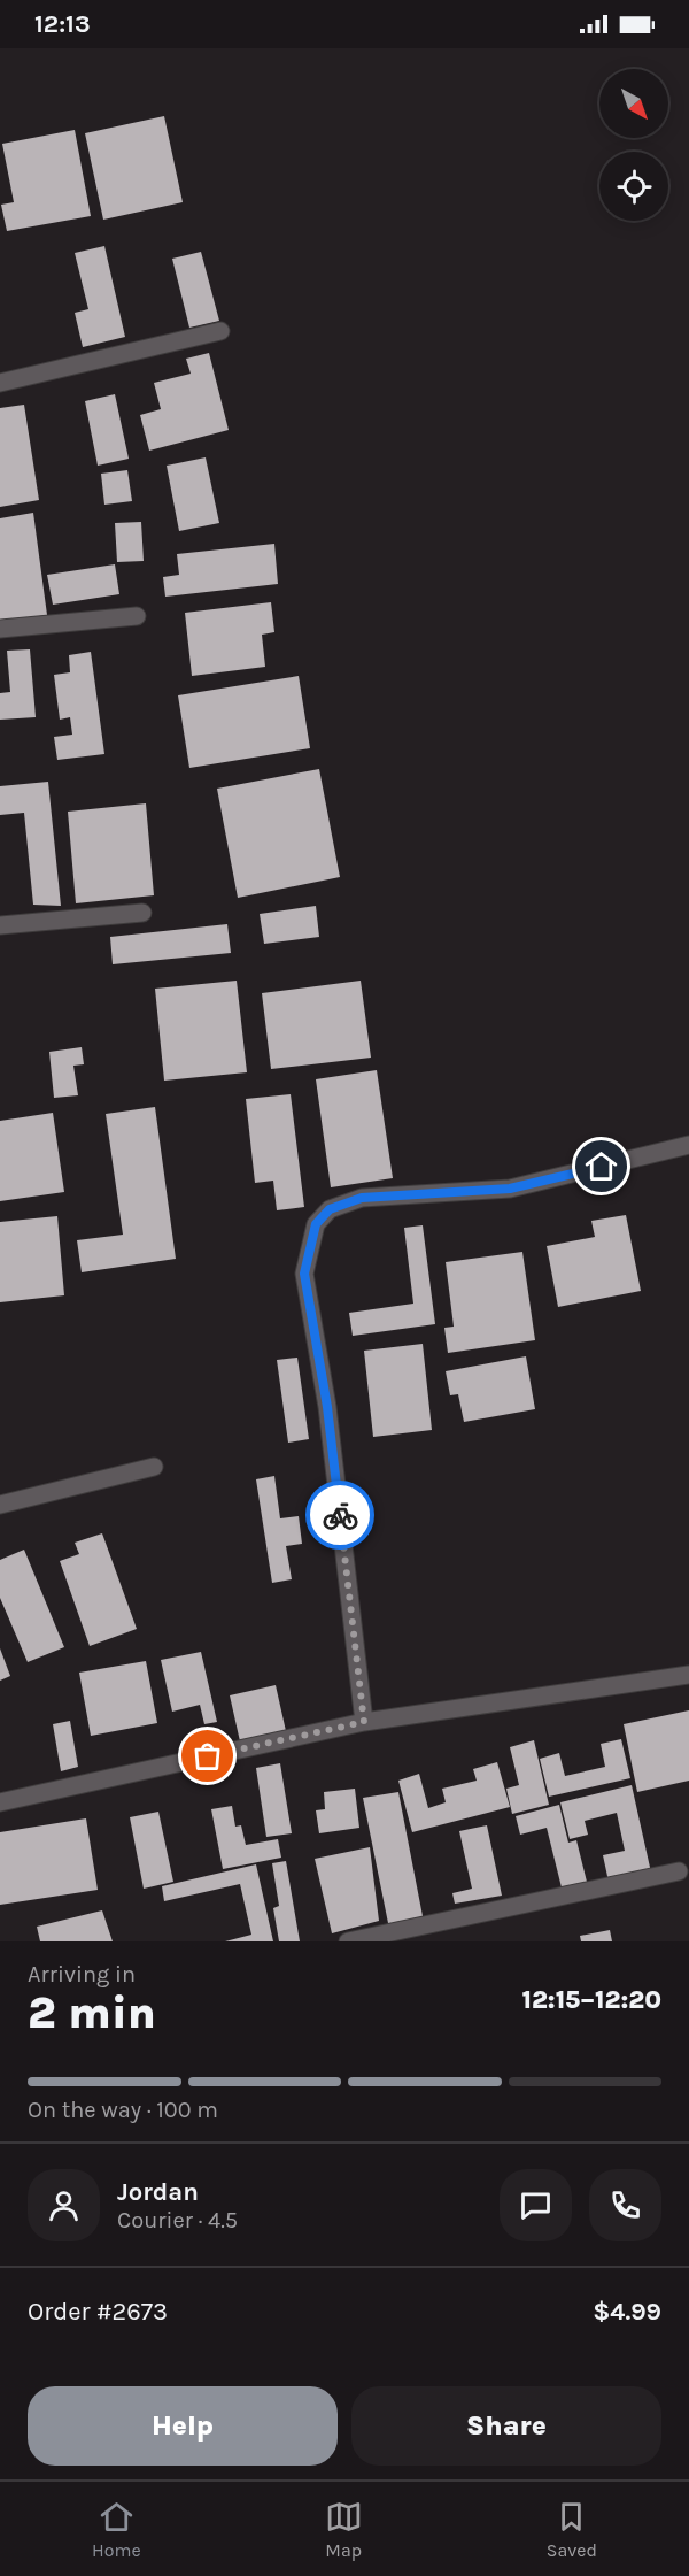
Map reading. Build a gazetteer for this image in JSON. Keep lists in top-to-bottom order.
{
  "north": "bottom right",
  "page": {
    "status": "12:13",
    "heading": ["2 min", "Arriving in", "12:15–12:20"],
    "panel": [
      "Jordan",
      "Courier · 4.5",
      "Order #2673",
      "$4.99"
    ],
    "bar": "On the way · 100 m",
    "buttons": ["Help", "Share"],
    "tabs": ["Home", "Map", "Saved"]
  }
}
